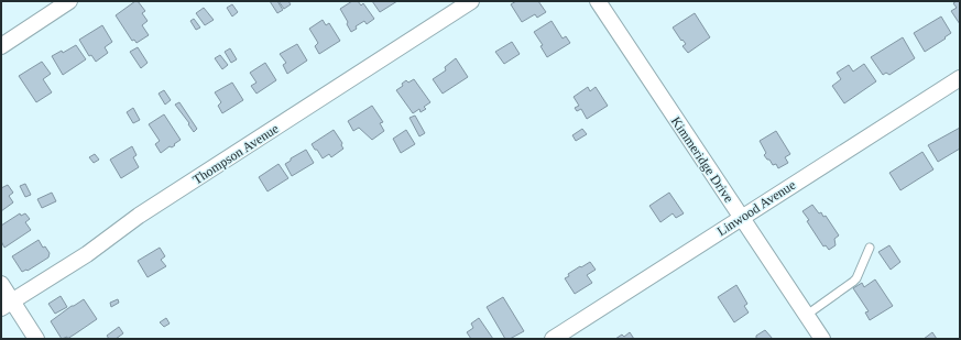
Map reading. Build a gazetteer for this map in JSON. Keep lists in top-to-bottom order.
{
  "streets": {
    "street": ["Thompson Avenue", "Kimmeridge Drive", "Linwood Avenue"]
  },
  "crossings": [
    ["Kimmeridge Drive", "Linwood Avenue"]
  ]
}
